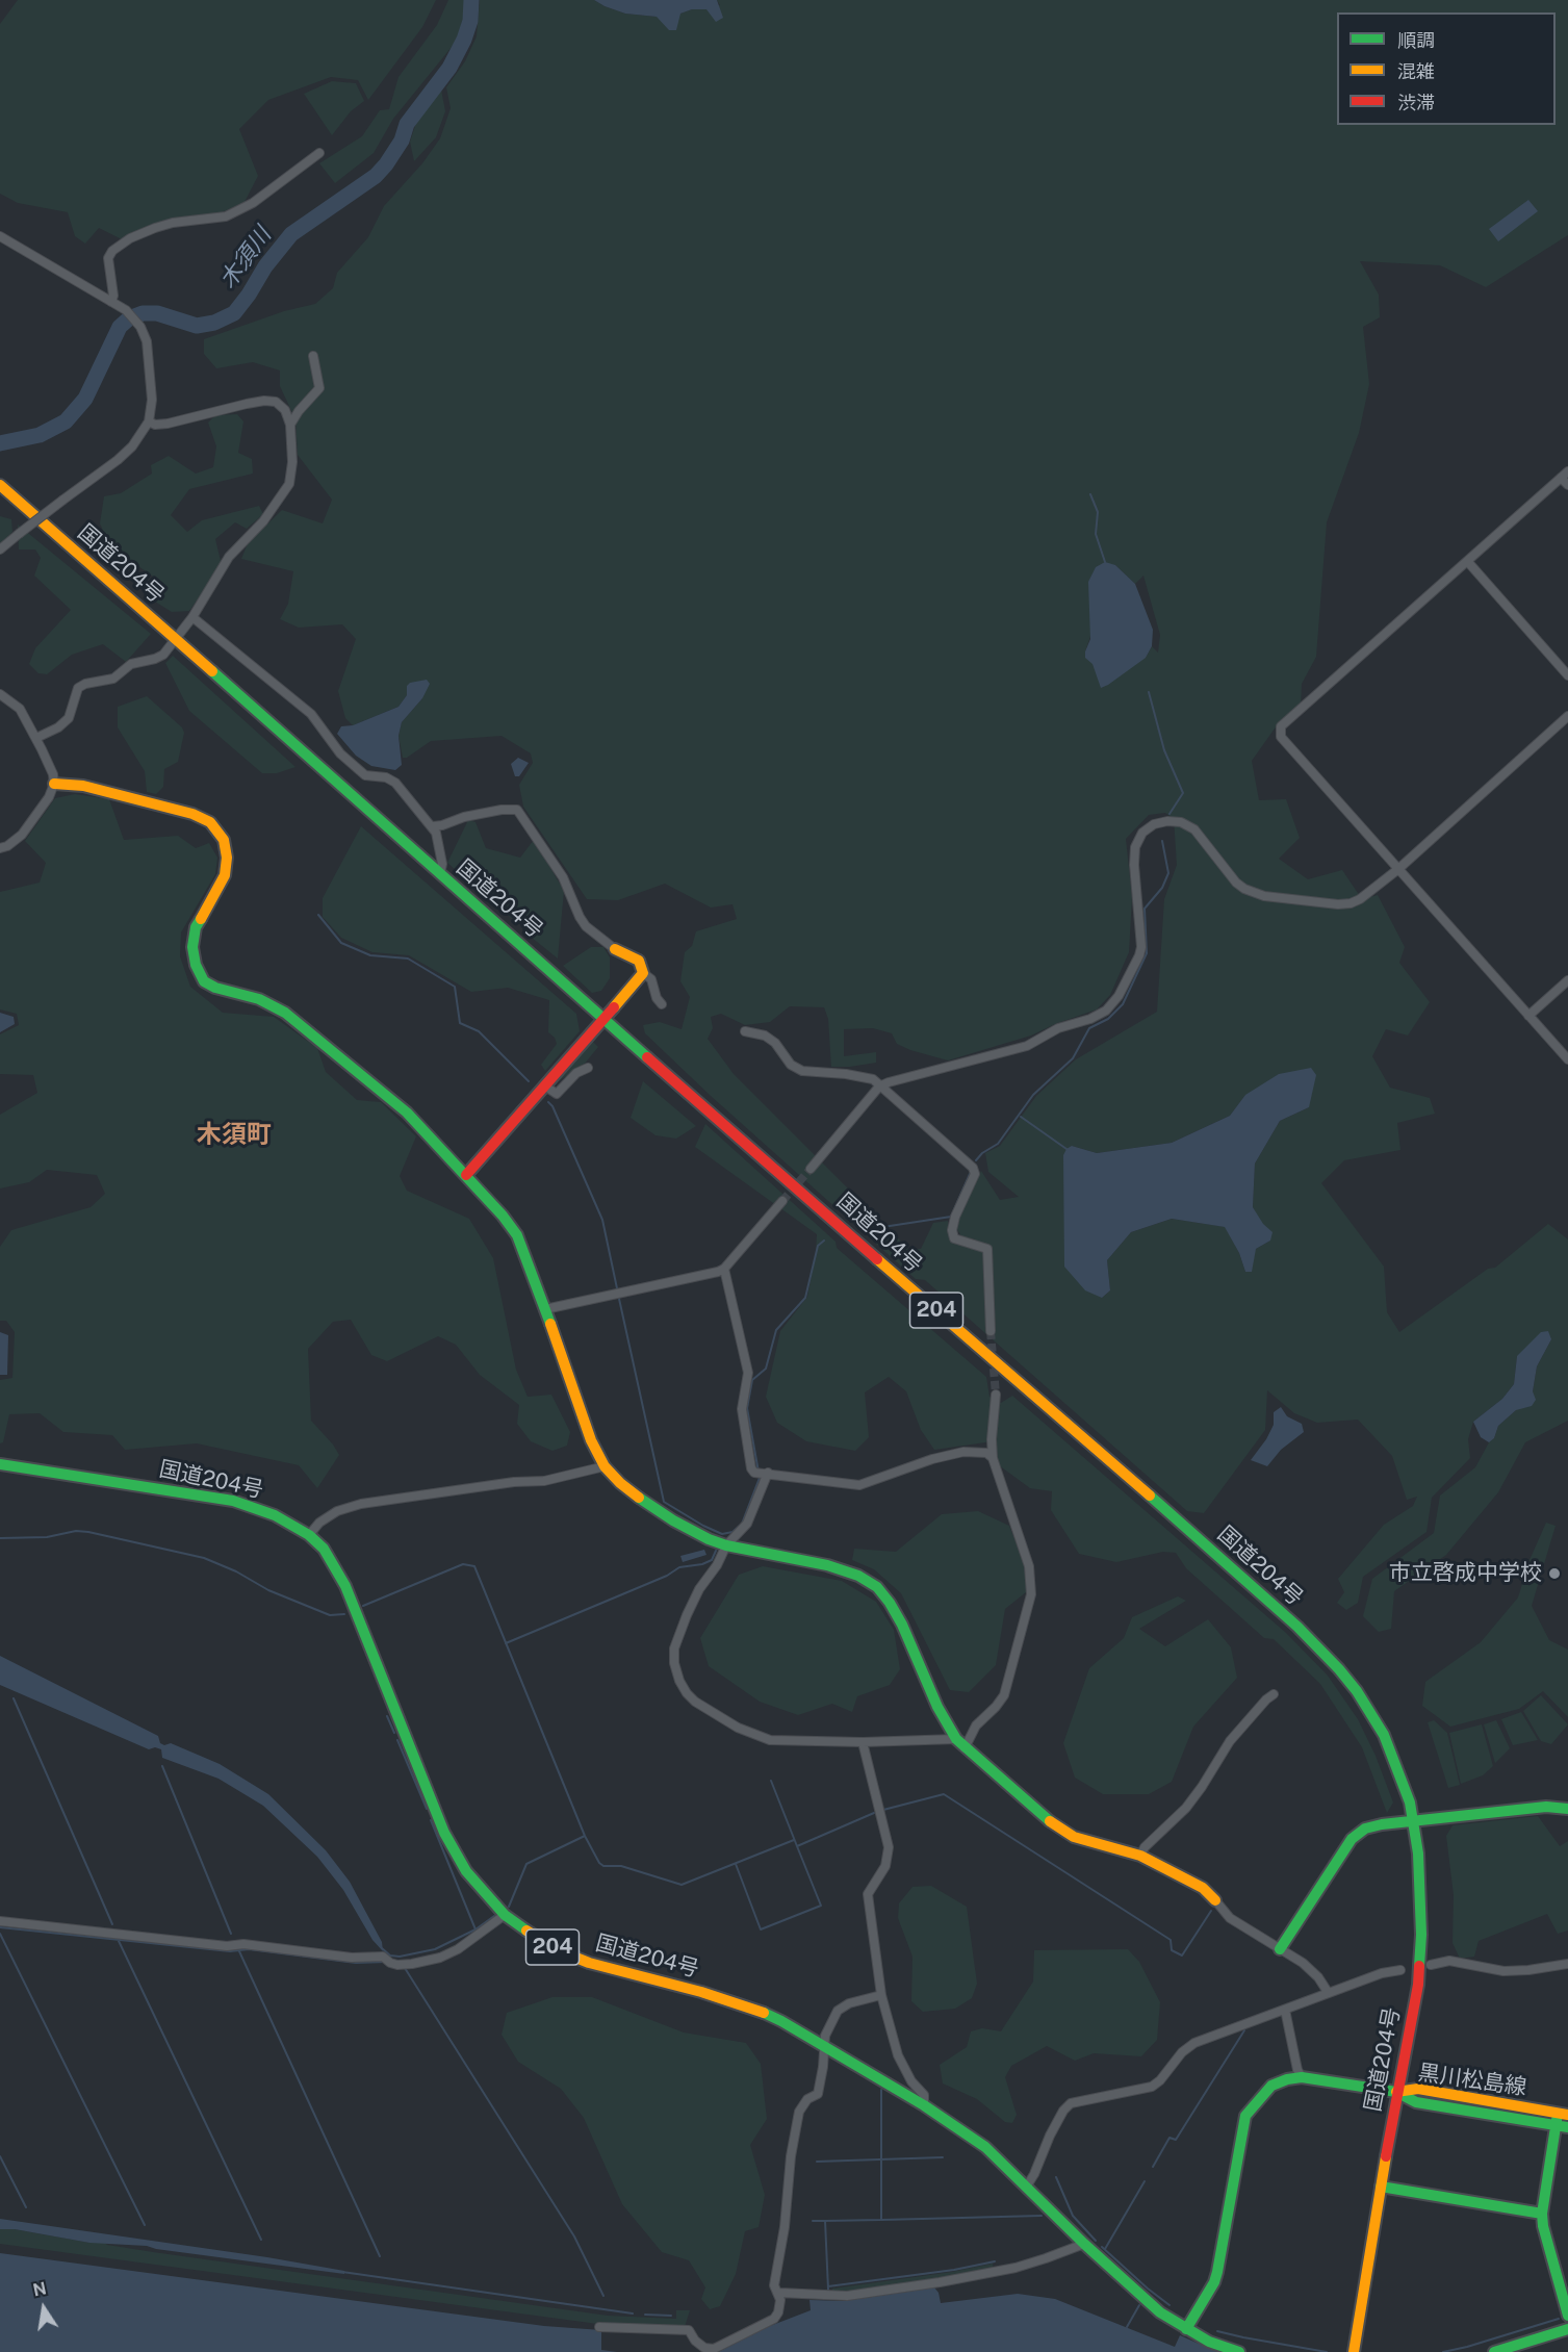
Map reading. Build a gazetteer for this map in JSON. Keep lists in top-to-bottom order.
{
  "streets": {
    "main road": ["国道204号", "204", "黒川松島線"]
  },
  "crossings": [
    ["国道204号", "黒川松島線"]
  ],
  "districts": ["木須町"],
  "water": ["木須川"],
  "places": ["市立啓成中学校"],
  "legend": ["順調", "混雑", "渋滞"],
  "north": "top"
}
